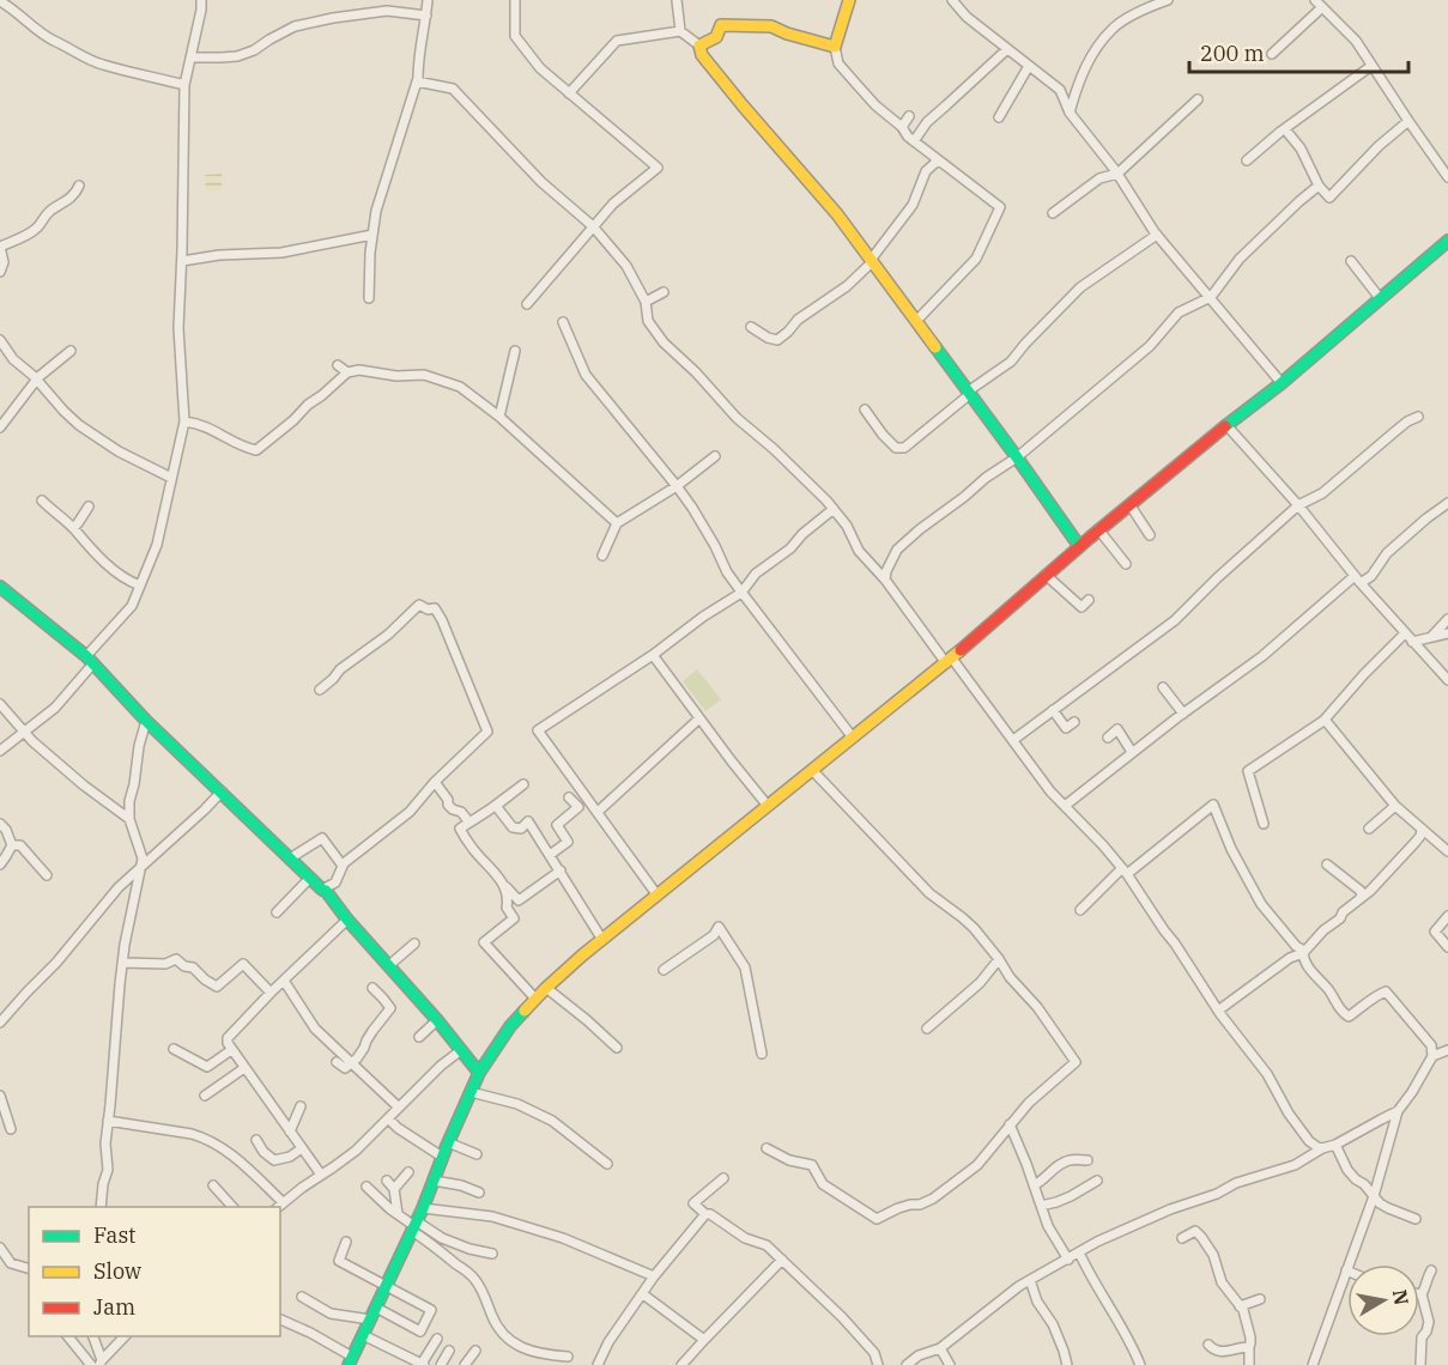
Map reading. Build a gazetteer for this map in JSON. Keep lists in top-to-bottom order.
{
  "legend": ["Fast", "Slow", "Jam"],
  "scale_bar": "200 m",
  "north": "right"
}
